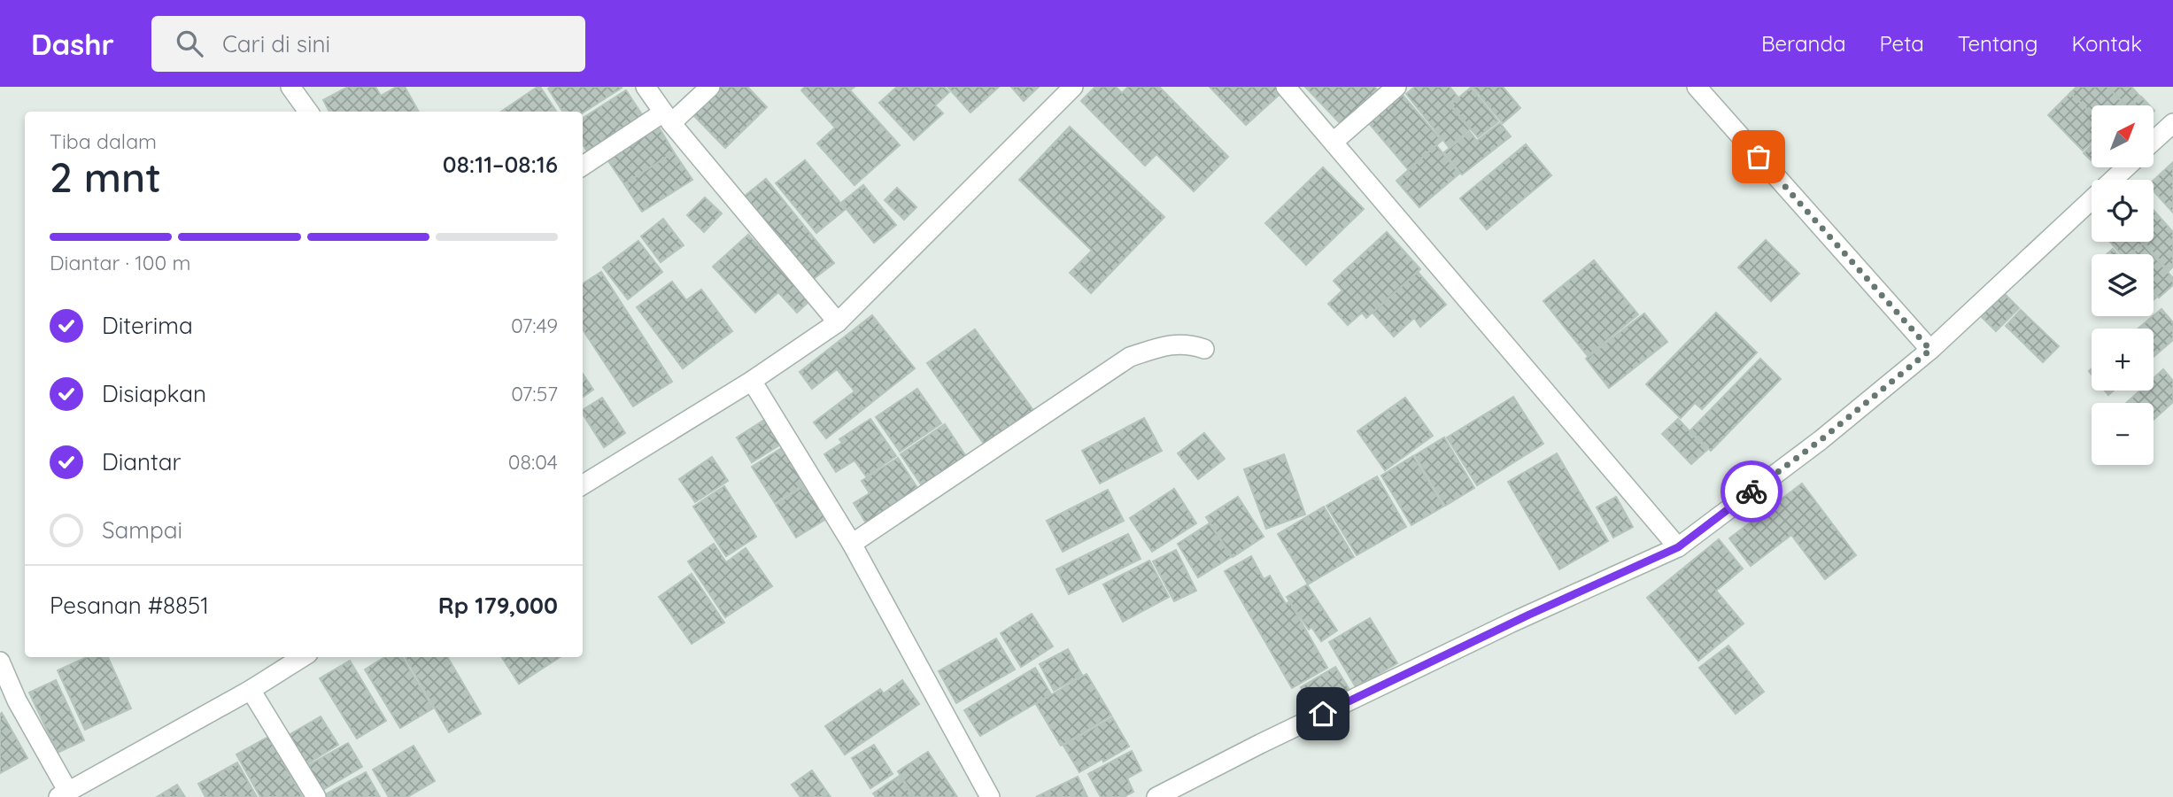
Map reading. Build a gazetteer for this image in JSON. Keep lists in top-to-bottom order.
{
  "north": "top right",
  "page": {
    "header": "Dashr",
    "search": "Cari di sini",
    "nav": [
      "Beranda",
      "Peta",
      "Tentang",
      "Kontak"
    ],
    "map_buttons": ["+", "−"],
    "heading": ["2 mnt", "Tiba dalam", "08:11–08:16"],
    "panel": ["Pesanan #8851", "Rp 179,000"],
    "bar": "Diantar · 100 m",
    "list": [
      ["Diterima", "07:49"],
      ["Disiapkan", "07:57"],
      ["Diantar", "08:04"],
      "Sampai"
    ]
  }
}
